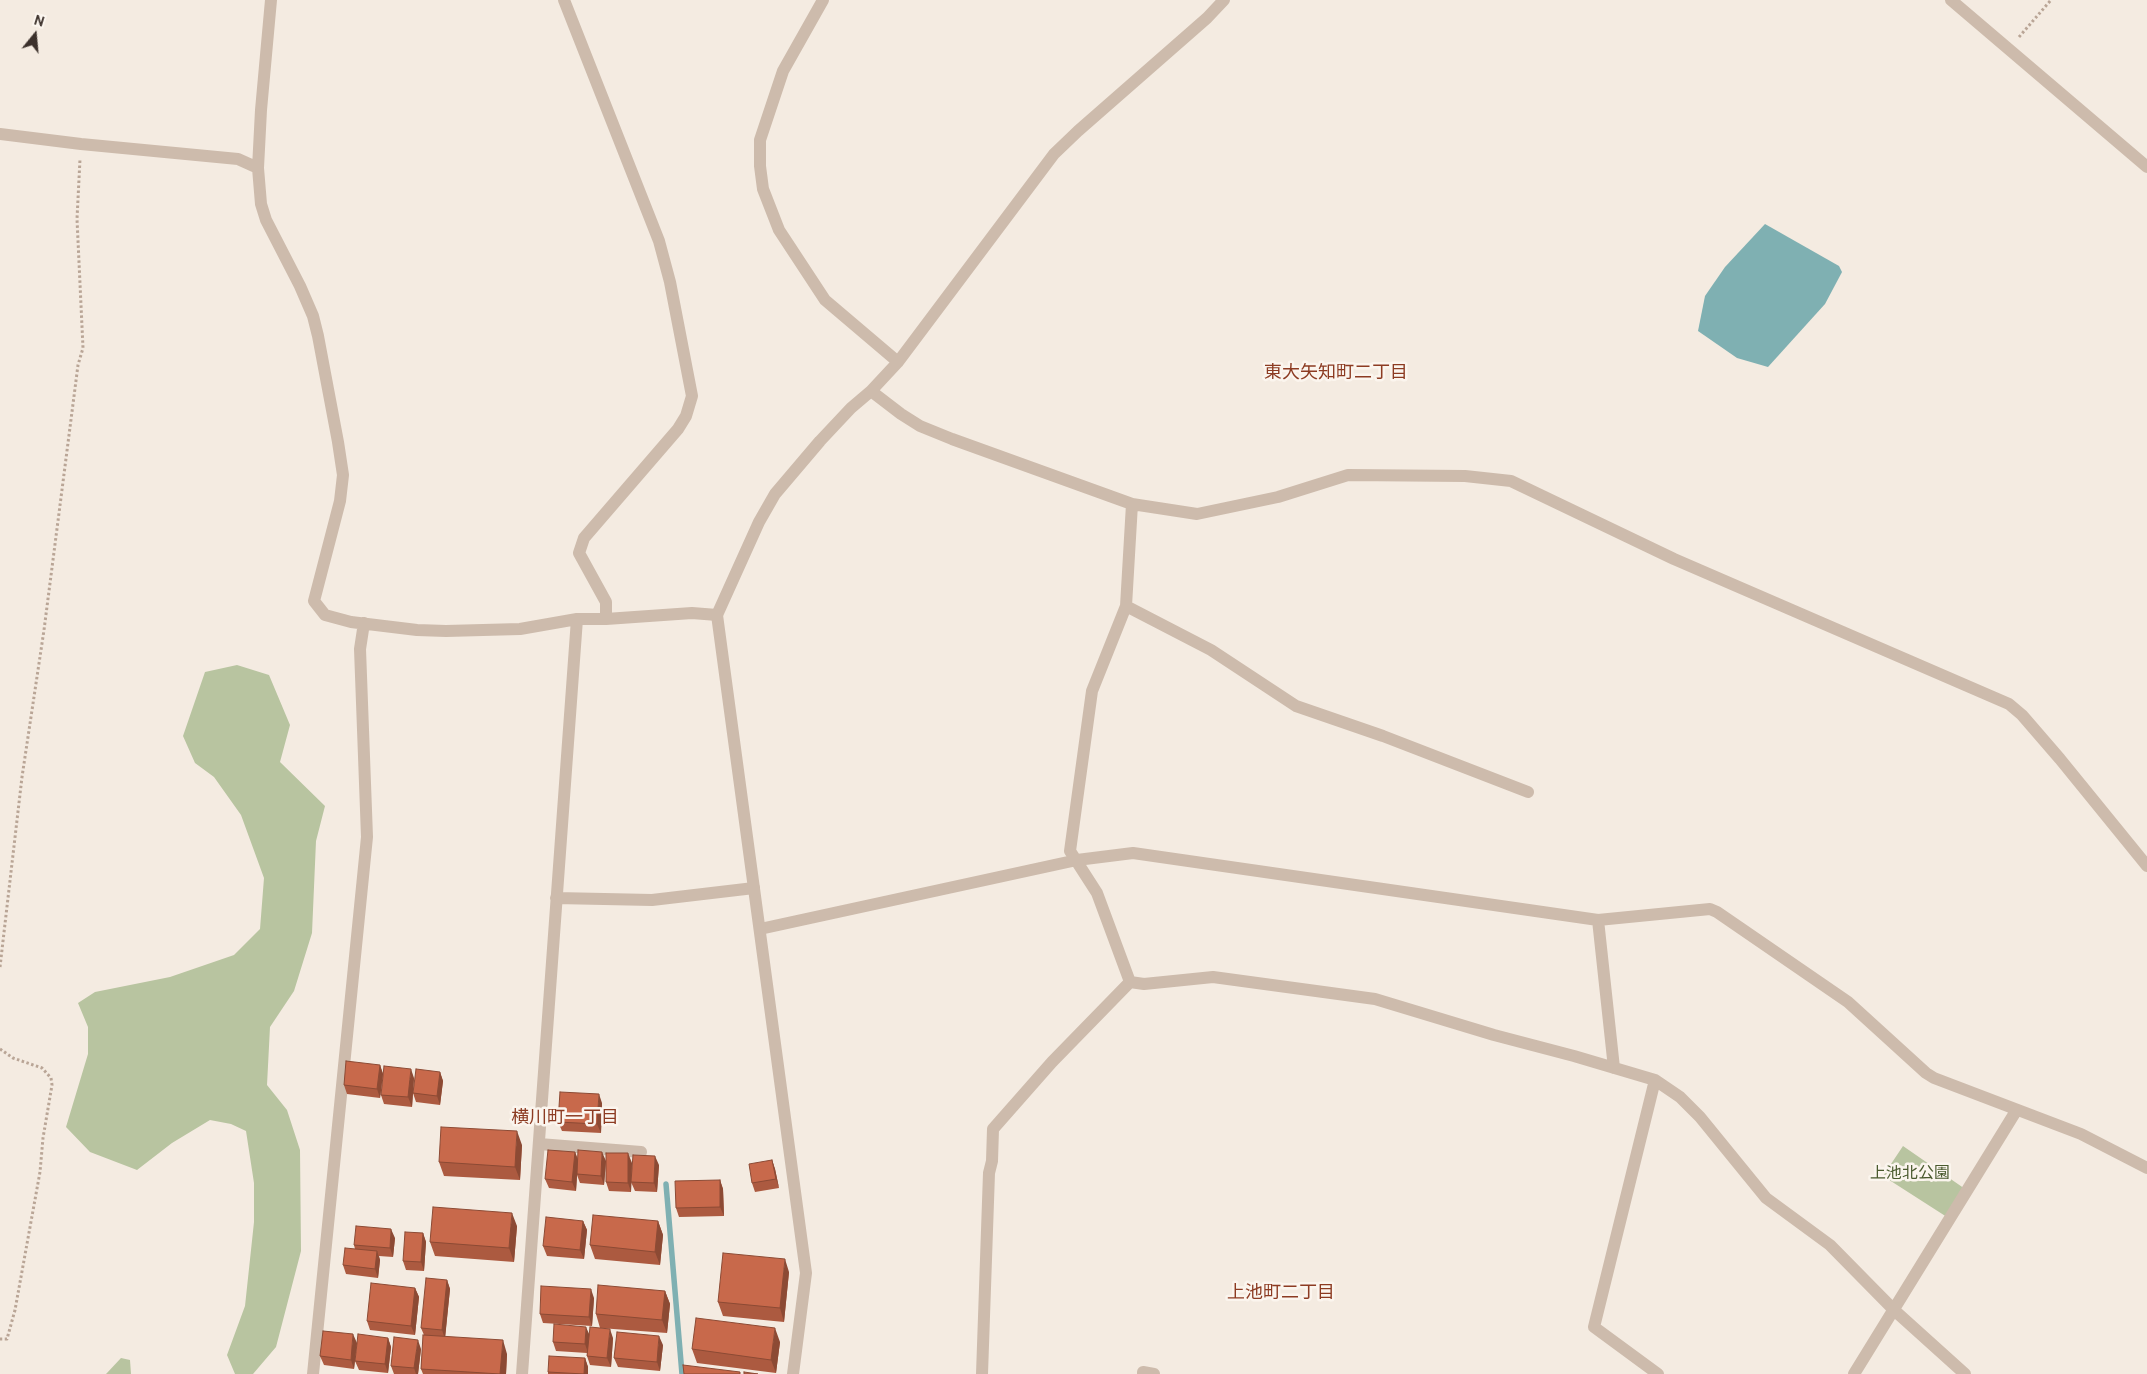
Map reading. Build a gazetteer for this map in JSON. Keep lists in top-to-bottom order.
{
  "districts": ["東大矢知町二丁目", "横川町一丁目", "上池町二丁目"],
  "parks": ["上池北公園"],
  "north": "top"
}
